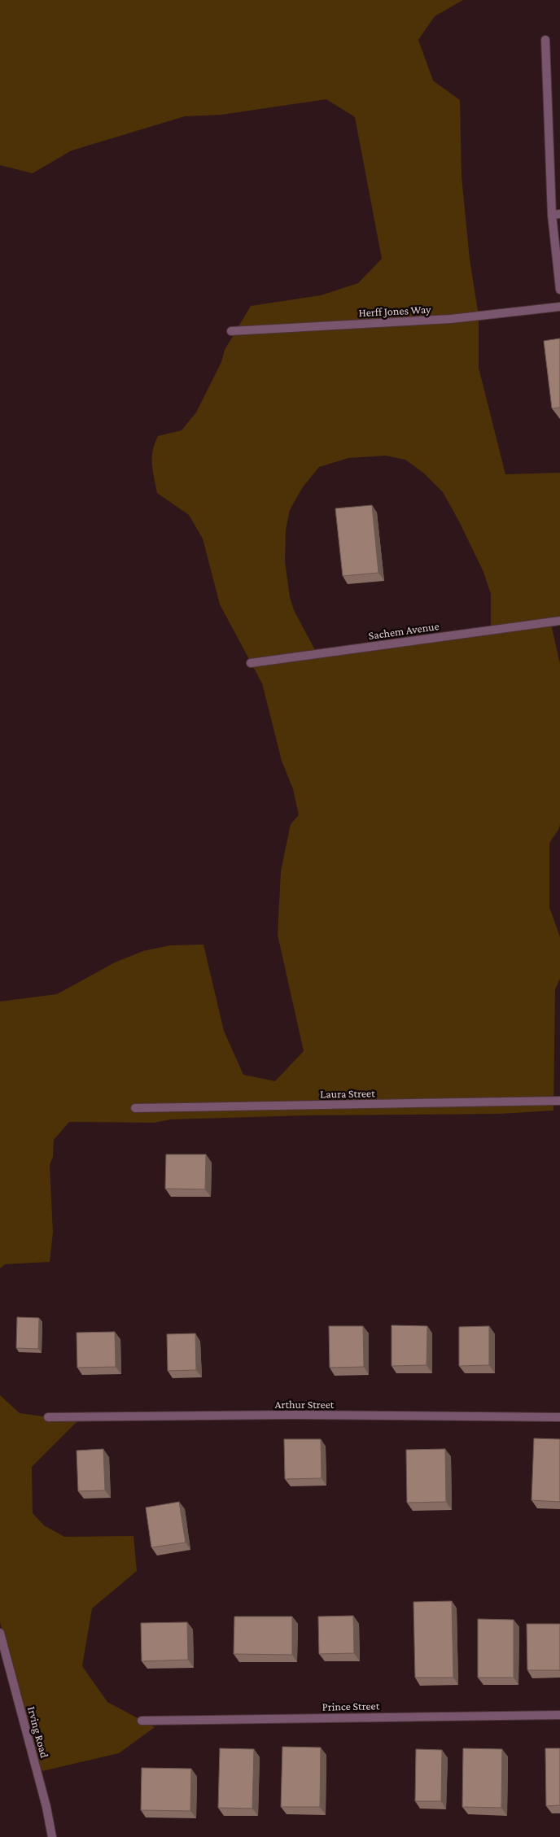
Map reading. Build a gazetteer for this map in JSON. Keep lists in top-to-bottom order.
{
  "streets": {
    "street": [
      "Herff Jones Way",
      "Sachem Avenue",
      "Laura Street",
      "Arthur Street",
      "Prince Street",
      "Irving Road"
    ]
  }
}
